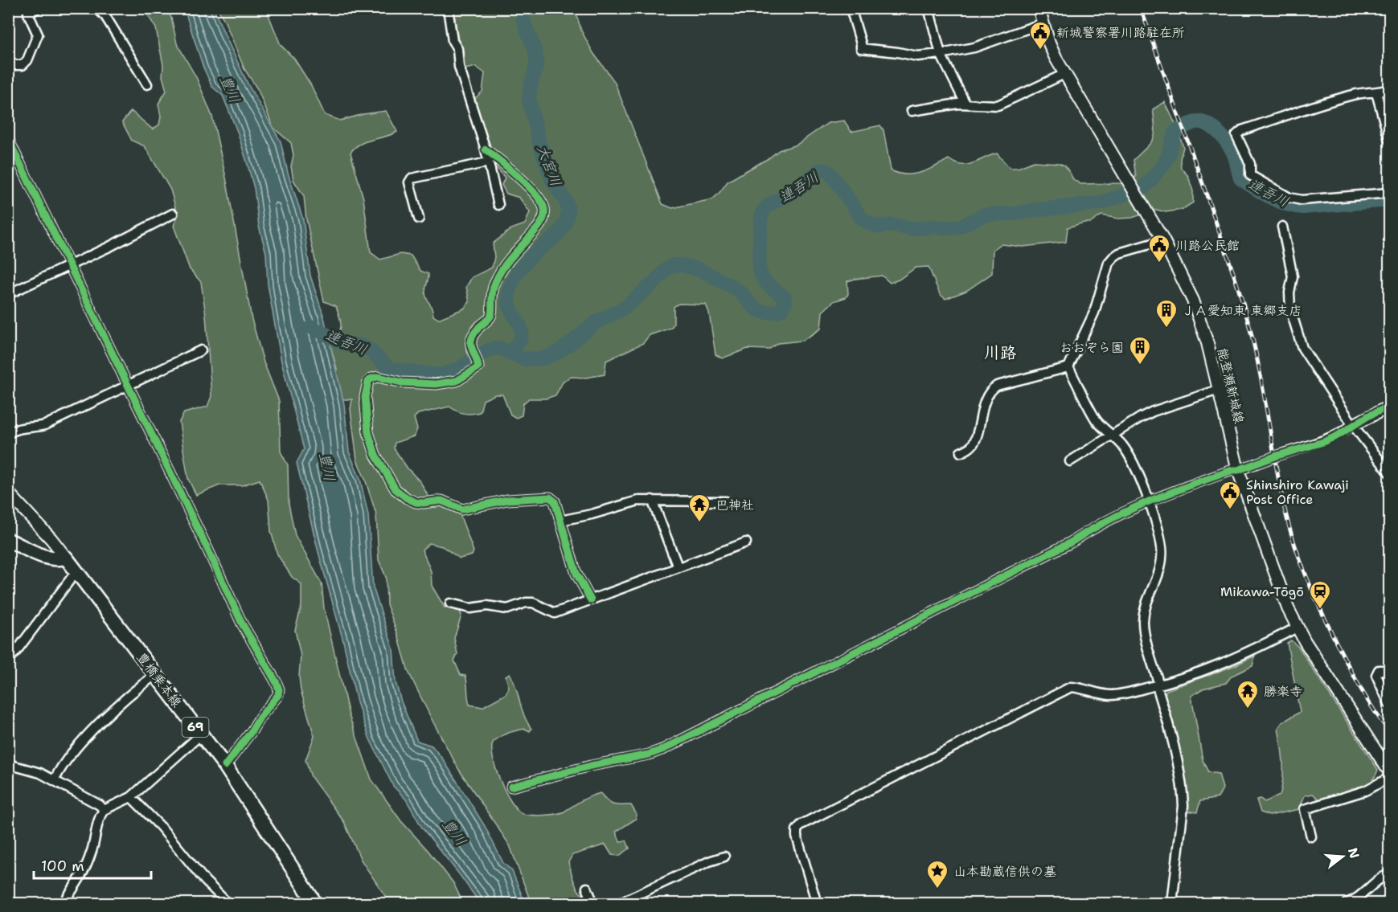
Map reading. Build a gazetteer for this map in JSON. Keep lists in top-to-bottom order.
{
  "streets": {
    "main road": ["能登瀬新城線", "豊橋乗本線", "69"]
  },
  "districts": ["川路"],
  "water": ["豊川", "大宮川", "連吾川"],
  "places": {
    "public building": ["新城警察署川路駐在所", "川路公民館", "Shinshiro Kawaji Post Office"],
    "building": ["ＪＡ愛知東 東郷支店", "おおぞら園"],
    "temple": ["巴神社", "勝楽寺"],
    "station": ["Mikawa-Tōgō"],
    "place": ["山本勘蔵信供の墓"]
  },
  "scale_bar": "100 m",
  "north": "right"
}
